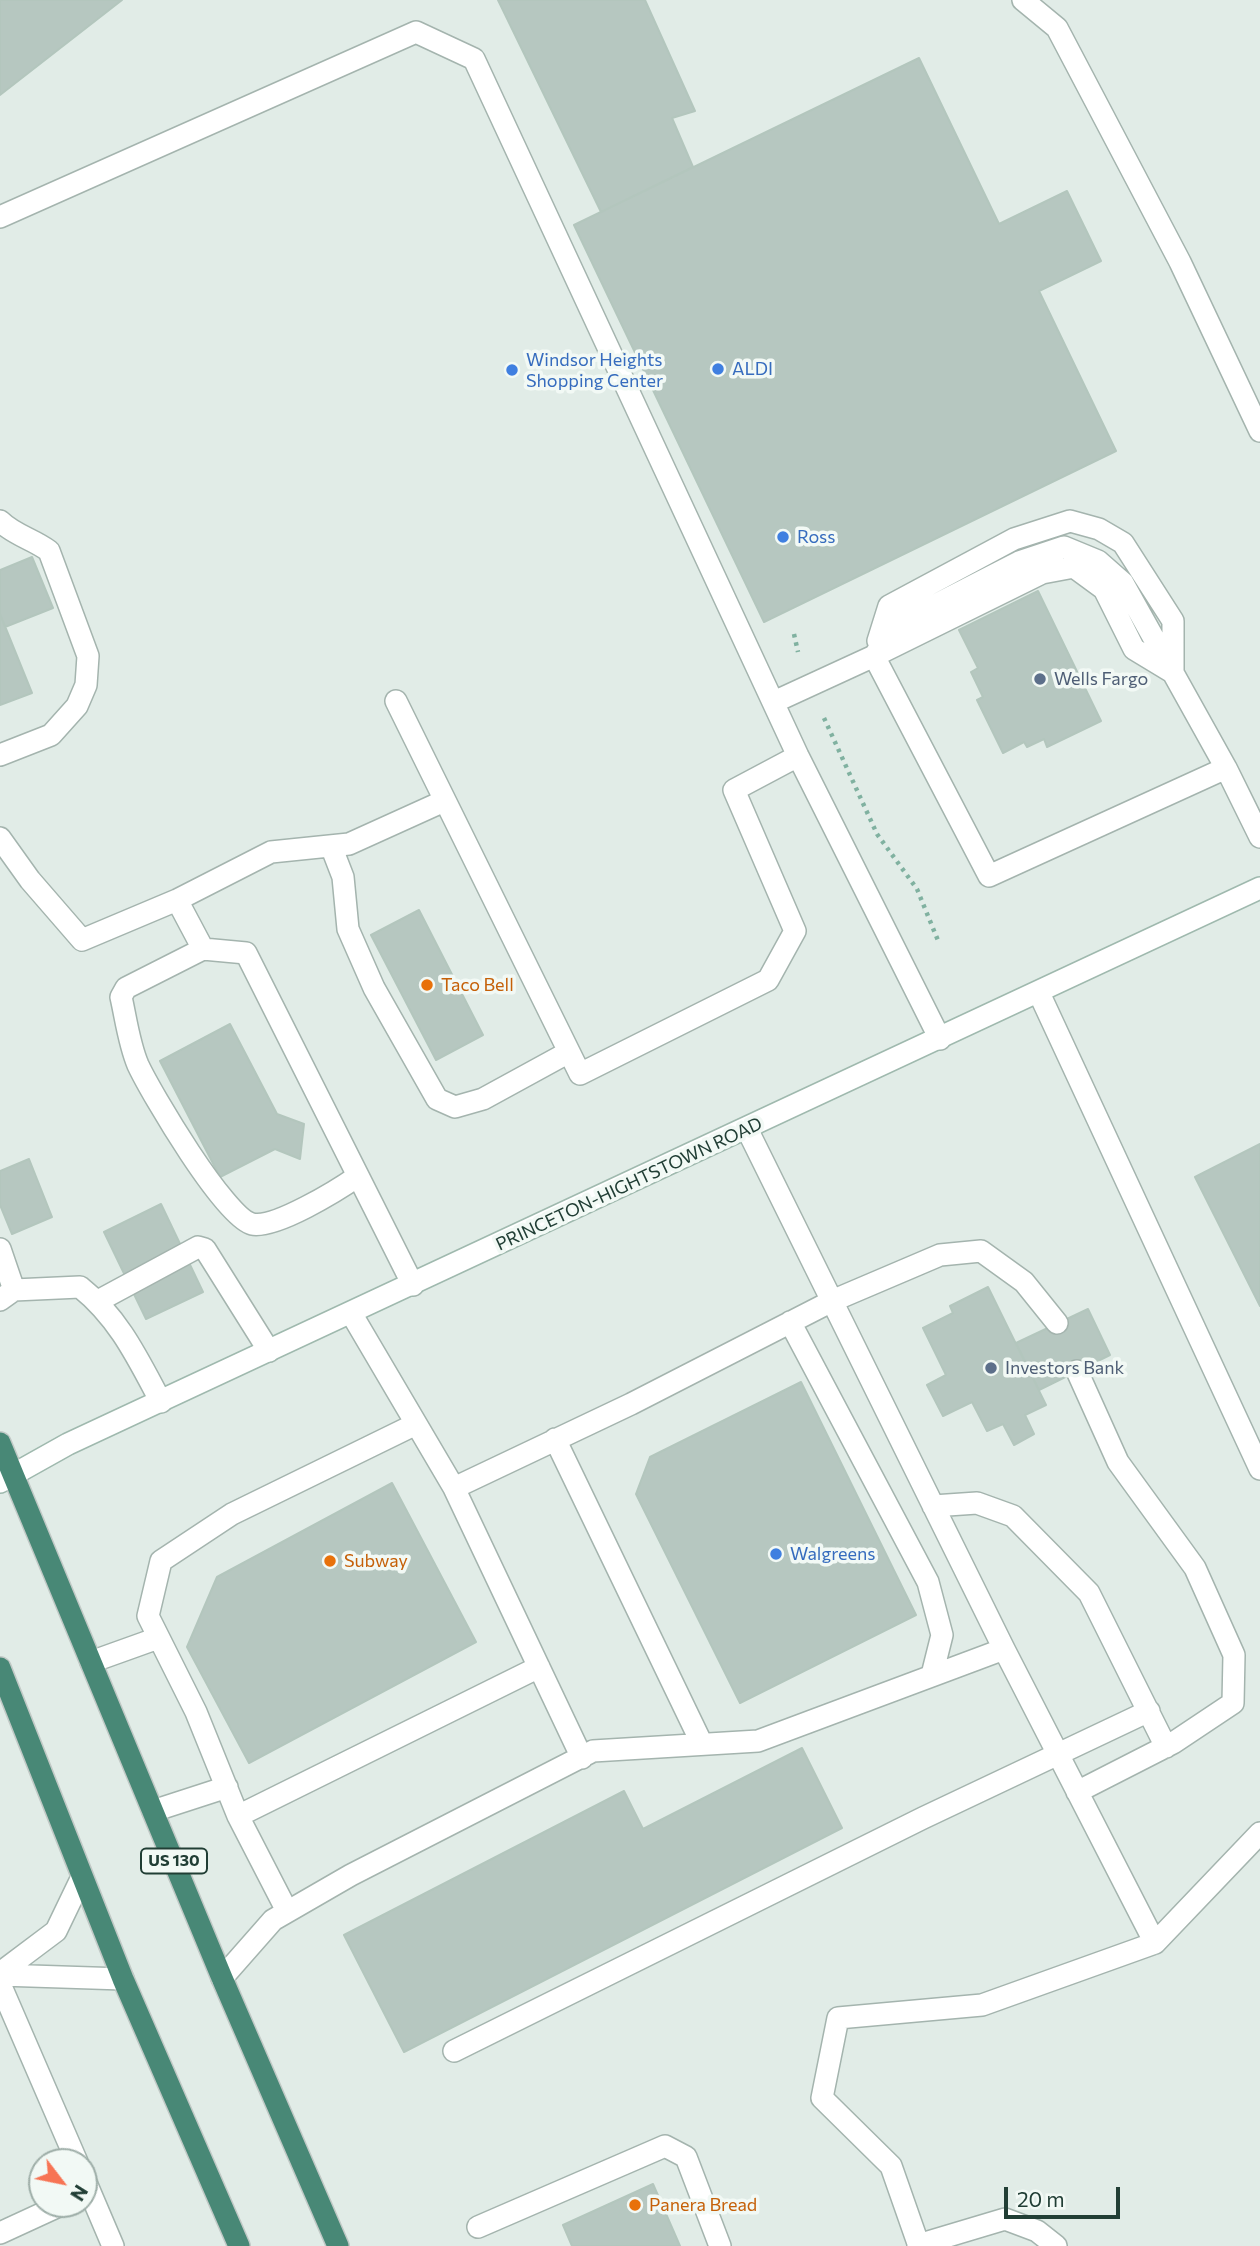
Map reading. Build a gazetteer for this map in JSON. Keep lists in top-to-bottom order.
{
  "streets": {
    "highway": ["US 130"],
    "main road": ["PRINCETON-HIGHTSTOWN ROAD"]
  },
  "crossings": [
    ["PRINCETON-HIGHTSTOWN ROAD", "US 130"]
  ],
  "places": [
    "ALDI",
    "Windsor Heights Shopping Center",
    "Ross",
    "Wells Fargo",
    "Taco Bell",
    "Investors Bank",
    "Walgreens",
    "Subway",
    "Panera Bread"
  ],
  "scale_bar": "20 m",
  "north": "bottom right"
}
